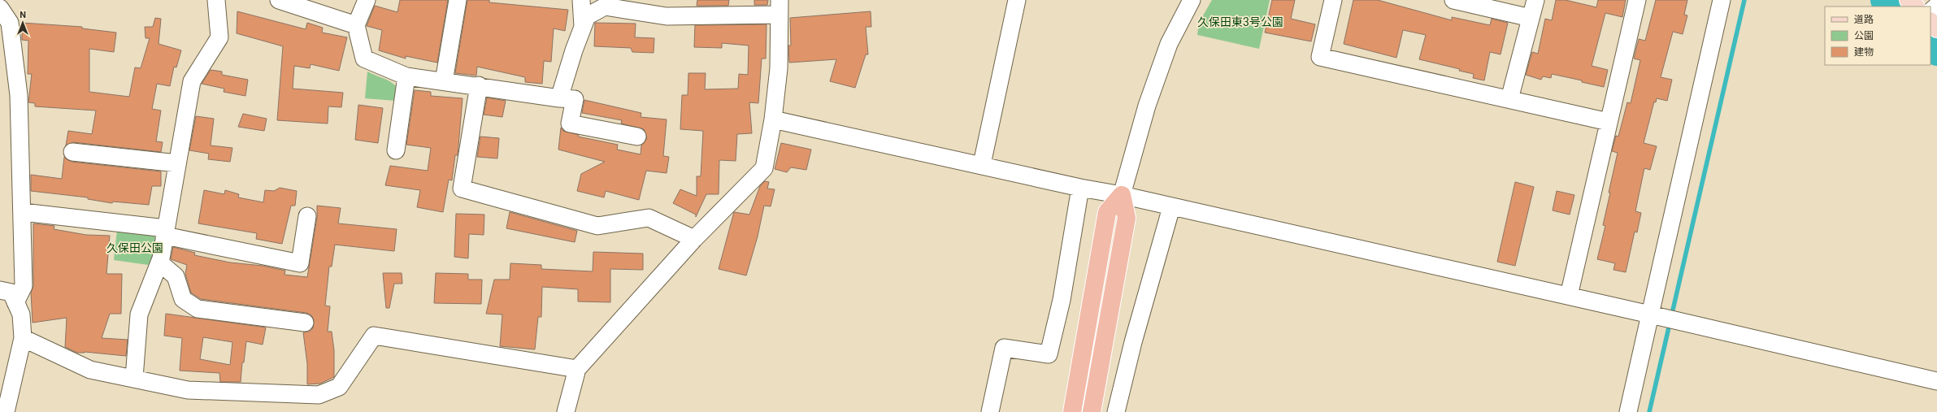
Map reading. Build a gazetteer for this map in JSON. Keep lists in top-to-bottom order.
{
  "parks": ["久保田東3号公園", "久保田公園"],
  "legend": ["道路", "公園", "建物"],
  "north": "top"
}
